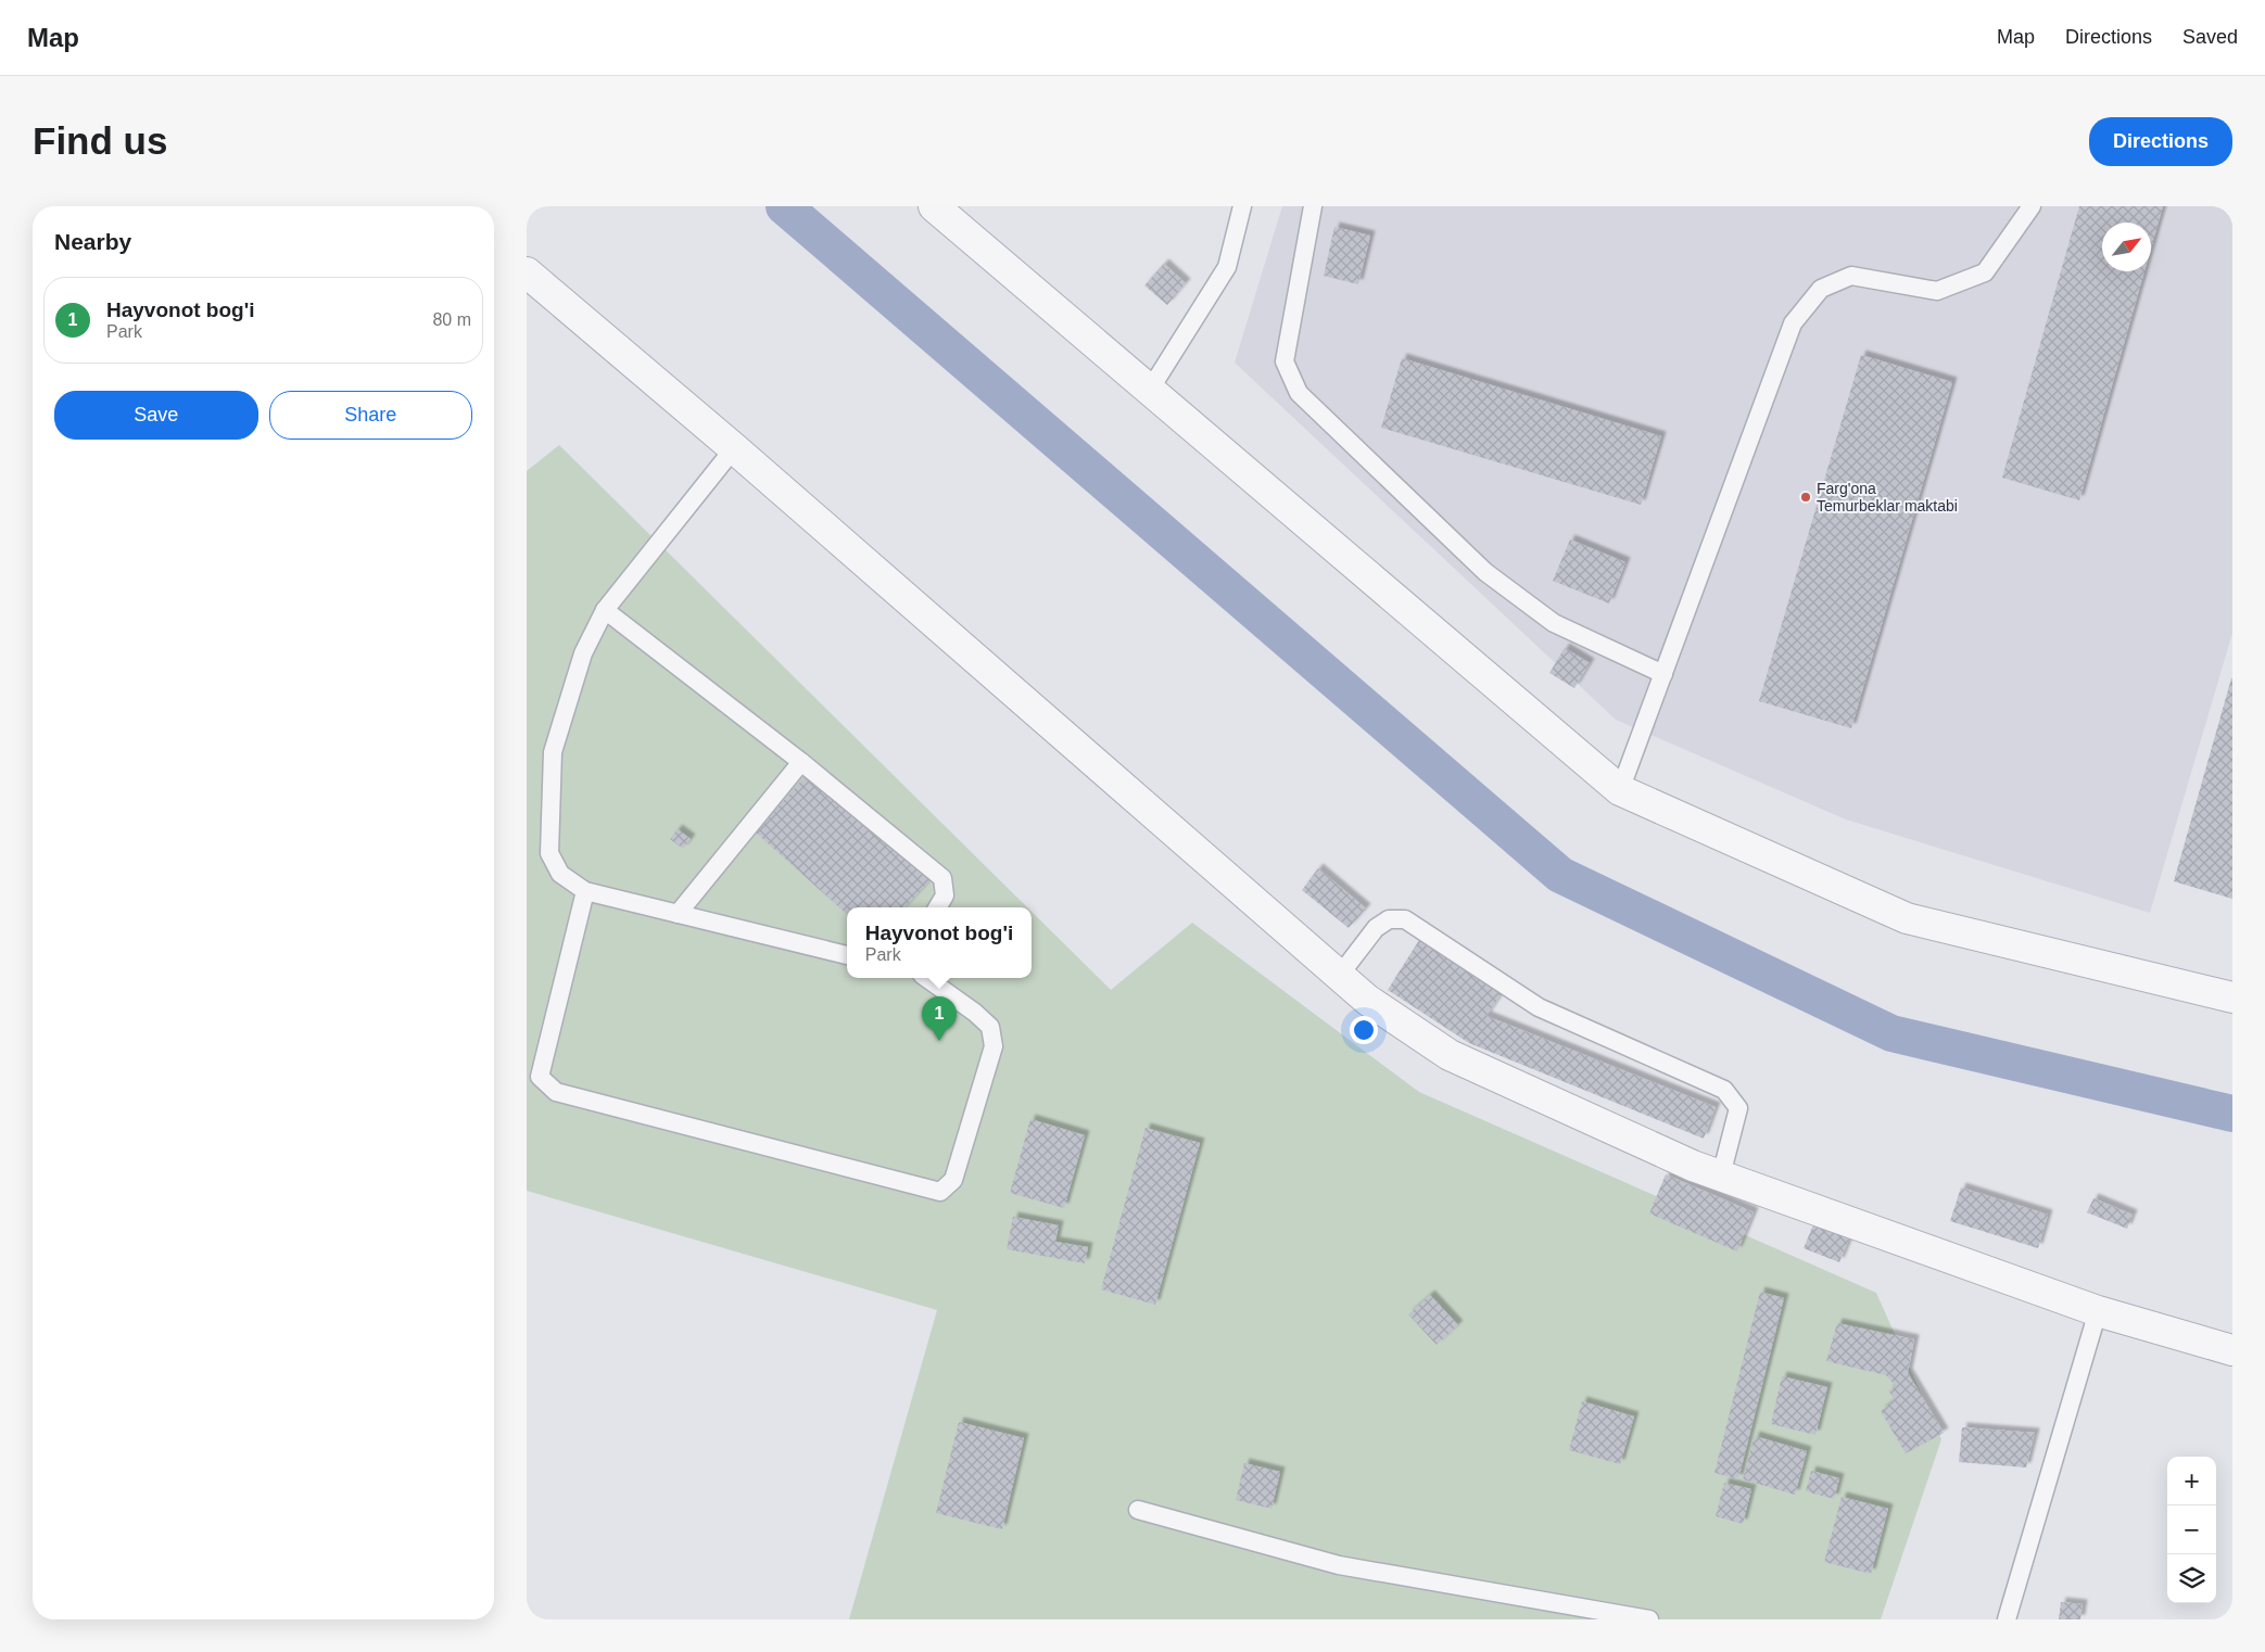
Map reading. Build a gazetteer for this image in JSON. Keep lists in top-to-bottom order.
{
  "places": ["Farg'ona Temurbeklar maktabi"],
  "north": "top right",
  "page": {
    "header": "Map",
    "nav": ["Map", "Directions", "Saved"],
    "buttons": [
      "Directions",
      ["Save", "Share"]
    ],
    "title": "Find us",
    "heading": "Nearby",
    "list": [
      {
        "mark": "1",
        "name": "Hayvonot bog'i",
        "note": "Park",
        "value": "80 m"
      }
    ],
    "popup": ["Hayvonot bog'i", "Park"],
    "pins": "1",
    "map_buttons": ["+", "−"]
  }
}
